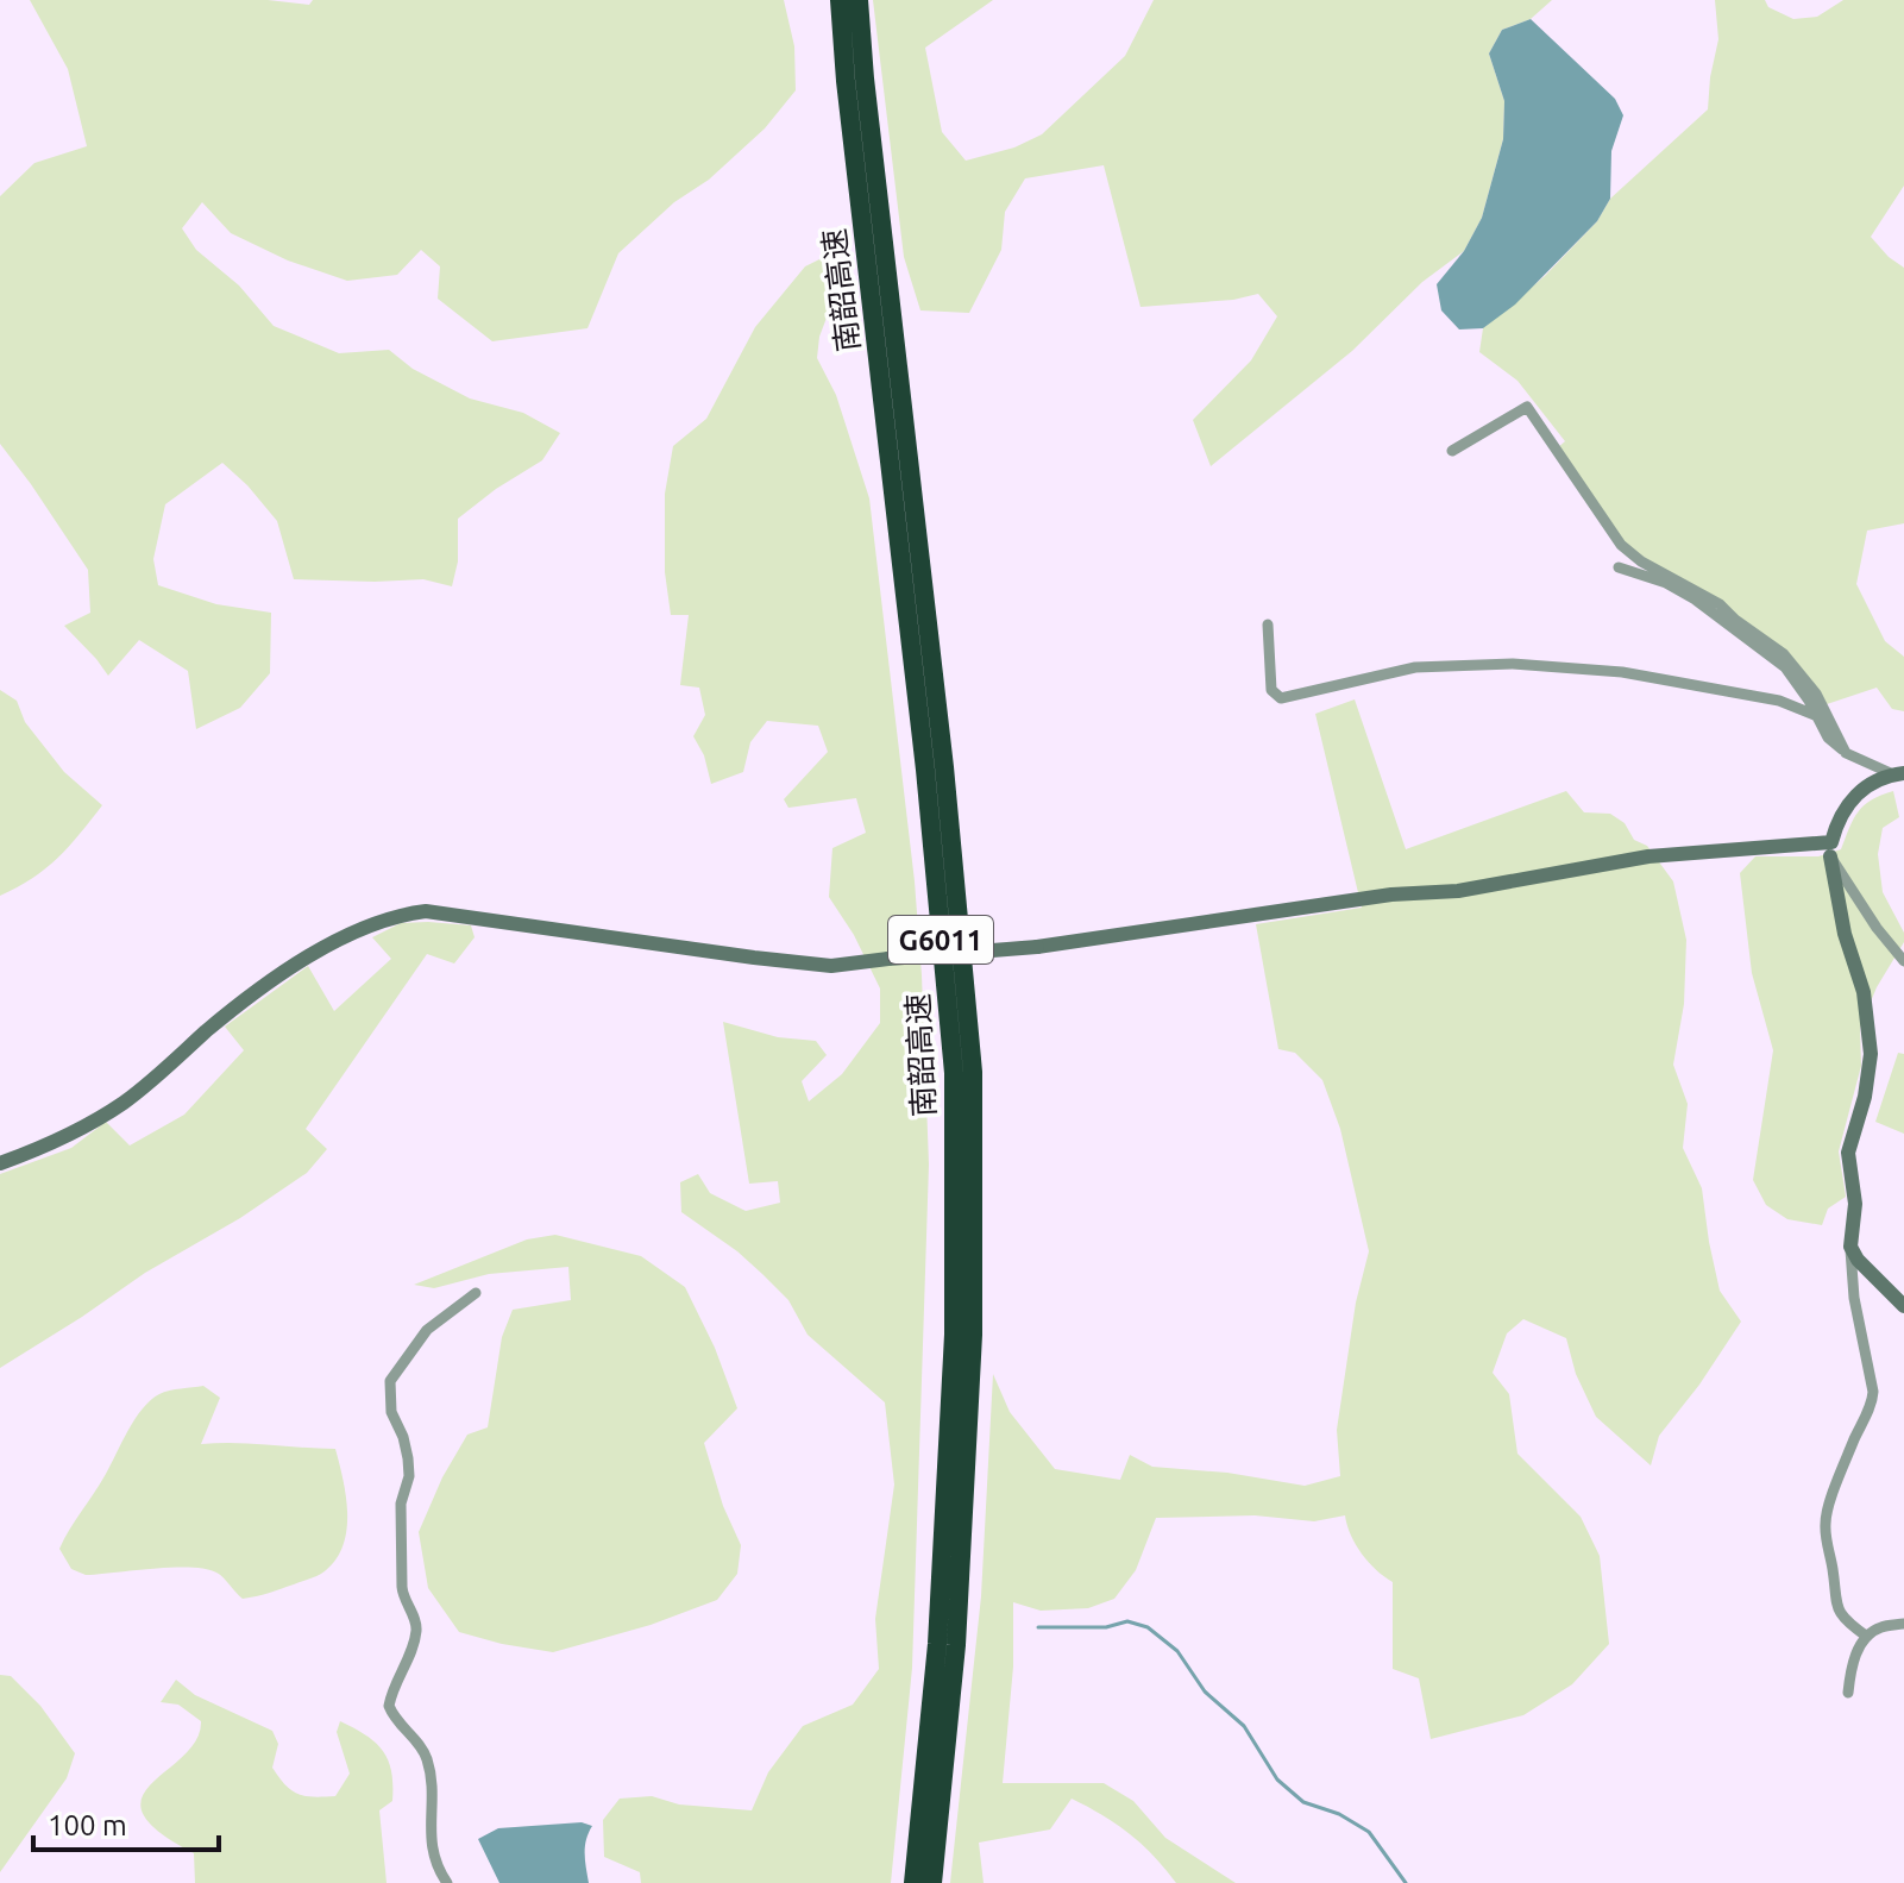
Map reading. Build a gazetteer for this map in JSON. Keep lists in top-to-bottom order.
{
  "streets": {
    "highway": ["南韶高速", "G6011"]
  },
  "scale_bar": "100 m"
}
